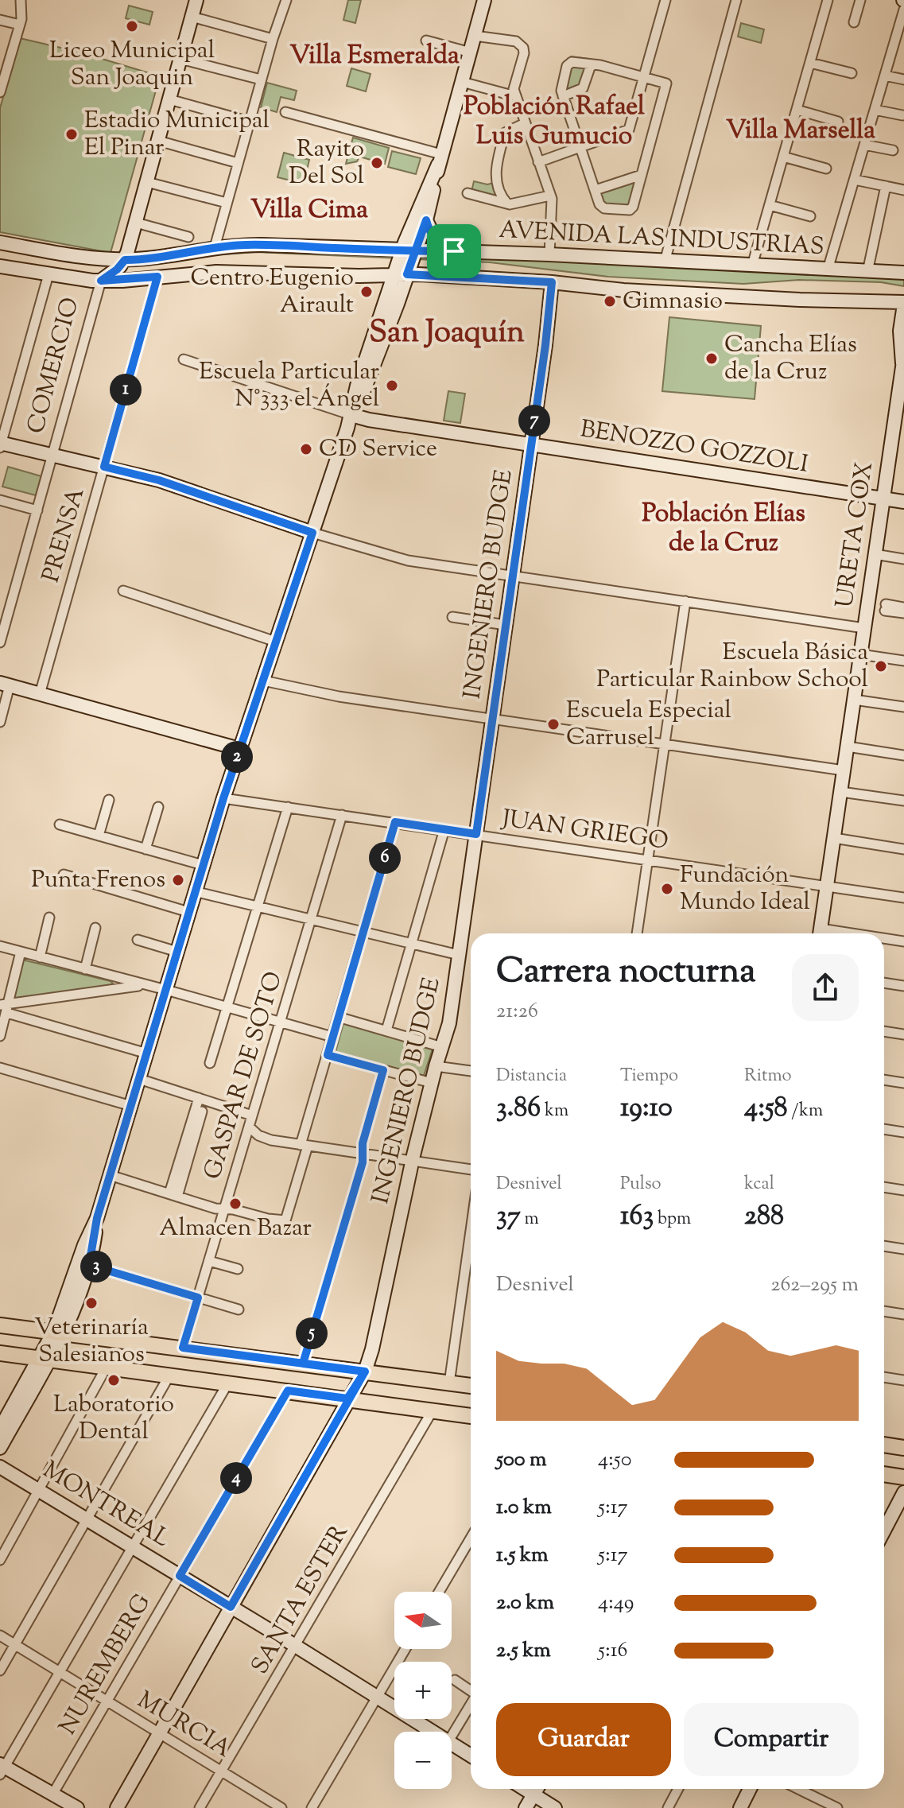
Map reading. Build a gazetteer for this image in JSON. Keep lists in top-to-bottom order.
{
  "streets": {
    "street": [
      "AVENIDA LAS INDUSTRIAS",
      "COMERCIO",
      "BENOZZO GOZZOLI",
      "PRENSA",
      "URETA COX",
      "INGENIERO BUDGE",
      "JUAN GRIEGO",
      "GASPAR DE SOTO",
      "MONTREAL",
      "SANTA ESTER",
      "NUREMBERG",
      "MURCIA"
    ]
  },
  "crossings": [
    ["AVENIDA LAS INDUSTRIAS", "COMERCIO"],
    ["AVENIDA LAS INDUSTRIAS", "PRENSA"],
    ["AVENIDA LAS INDUSTRIAS", "URETA COX"],
    ["AVENIDA LAS INDUSTRIAS", "INGENIERO BUDGE"],
    ["BENOZZO GOZZOLI", "URETA COX"],
    ["BENOZZO GOZZOLI", "INGENIERO BUDGE"],
    ["URETA COX", "JUAN GRIEGO"],
    ["INGENIERO BUDGE", "JUAN GRIEGO"],
    ["INGENIERO BUDGE", "MONTREAL"],
    ["INGENIERO BUDGE", "MURCIA"],
    ["JUAN GRIEGO", "GASPAR DE SOTO"],
    ["MONTREAL", "SANTA ESTER"],
    ["MONTREAL", "NUREMBERG"],
    ["SANTA ESTER", "MURCIA"],
    ["NUREMBERG", "MURCIA"]
  ],
  "districts": [
    "Villa Esmeralda",
    "Población Rafael Luis Gumucio",
    "Villa Marsella",
    "Villa Cima",
    "San Joaquín",
    "Población Elías de la Cruz"
  ],
  "places": [
    "Liceo Municipal San Joaquin",
    "Estadio Municipal El Pinar",
    "Rayito Del Sol",
    "Centro Eugenio Airault",
    "Gimnasio",
    "Cancha Elías de la Cruz",
    "Escuela Particular N°333 el Ángel",
    "CD Service",
    "Escuela Básica Particular Rainbow School",
    "Escuela Especial Carrusel",
    "Punta Frenos",
    "Fundación Mundo Ideal",
    "Almacen Bazar",
    "Veterinaría Salesianos",
    "Laboratorio Dental"
  ],
  "north": "left",
  "page": {
    "pins": [
      "1",
      "7",
      "2",
      "6",
      "3",
      "5",
      "4"
    ],
    "heading": ["Carrera nocturna", "21:26"],
    "stats": [
      ["Distancia", "3.86 km"],
      ["Tiempo", "19:10"],
      ["Ritmo", "4:58 /km"],
      ["Desnivel", "37 m"],
      ["Pulso", "163 bpm"],
      ["kcal", "288"]
    ],
    "chart": ["Desnivel", "262–295 m"],
    "list": [
      {
        "name": "500 m",
        "note": "4:50"
      },
      {
        "name": "1.0 km",
        "note": "5:17"
      },
      {
        "name": "1.5 km",
        "note": "5:17"
      },
      {
        "name": "2.0 km",
        "note": "4:49"
      },
      {
        "name": "2.5 km",
        "note": "5:16"
      }
    ],
    "map_buttons": ["+", "−"],
    "buttons": ["Guardar", "Compartir"]
  }
}
